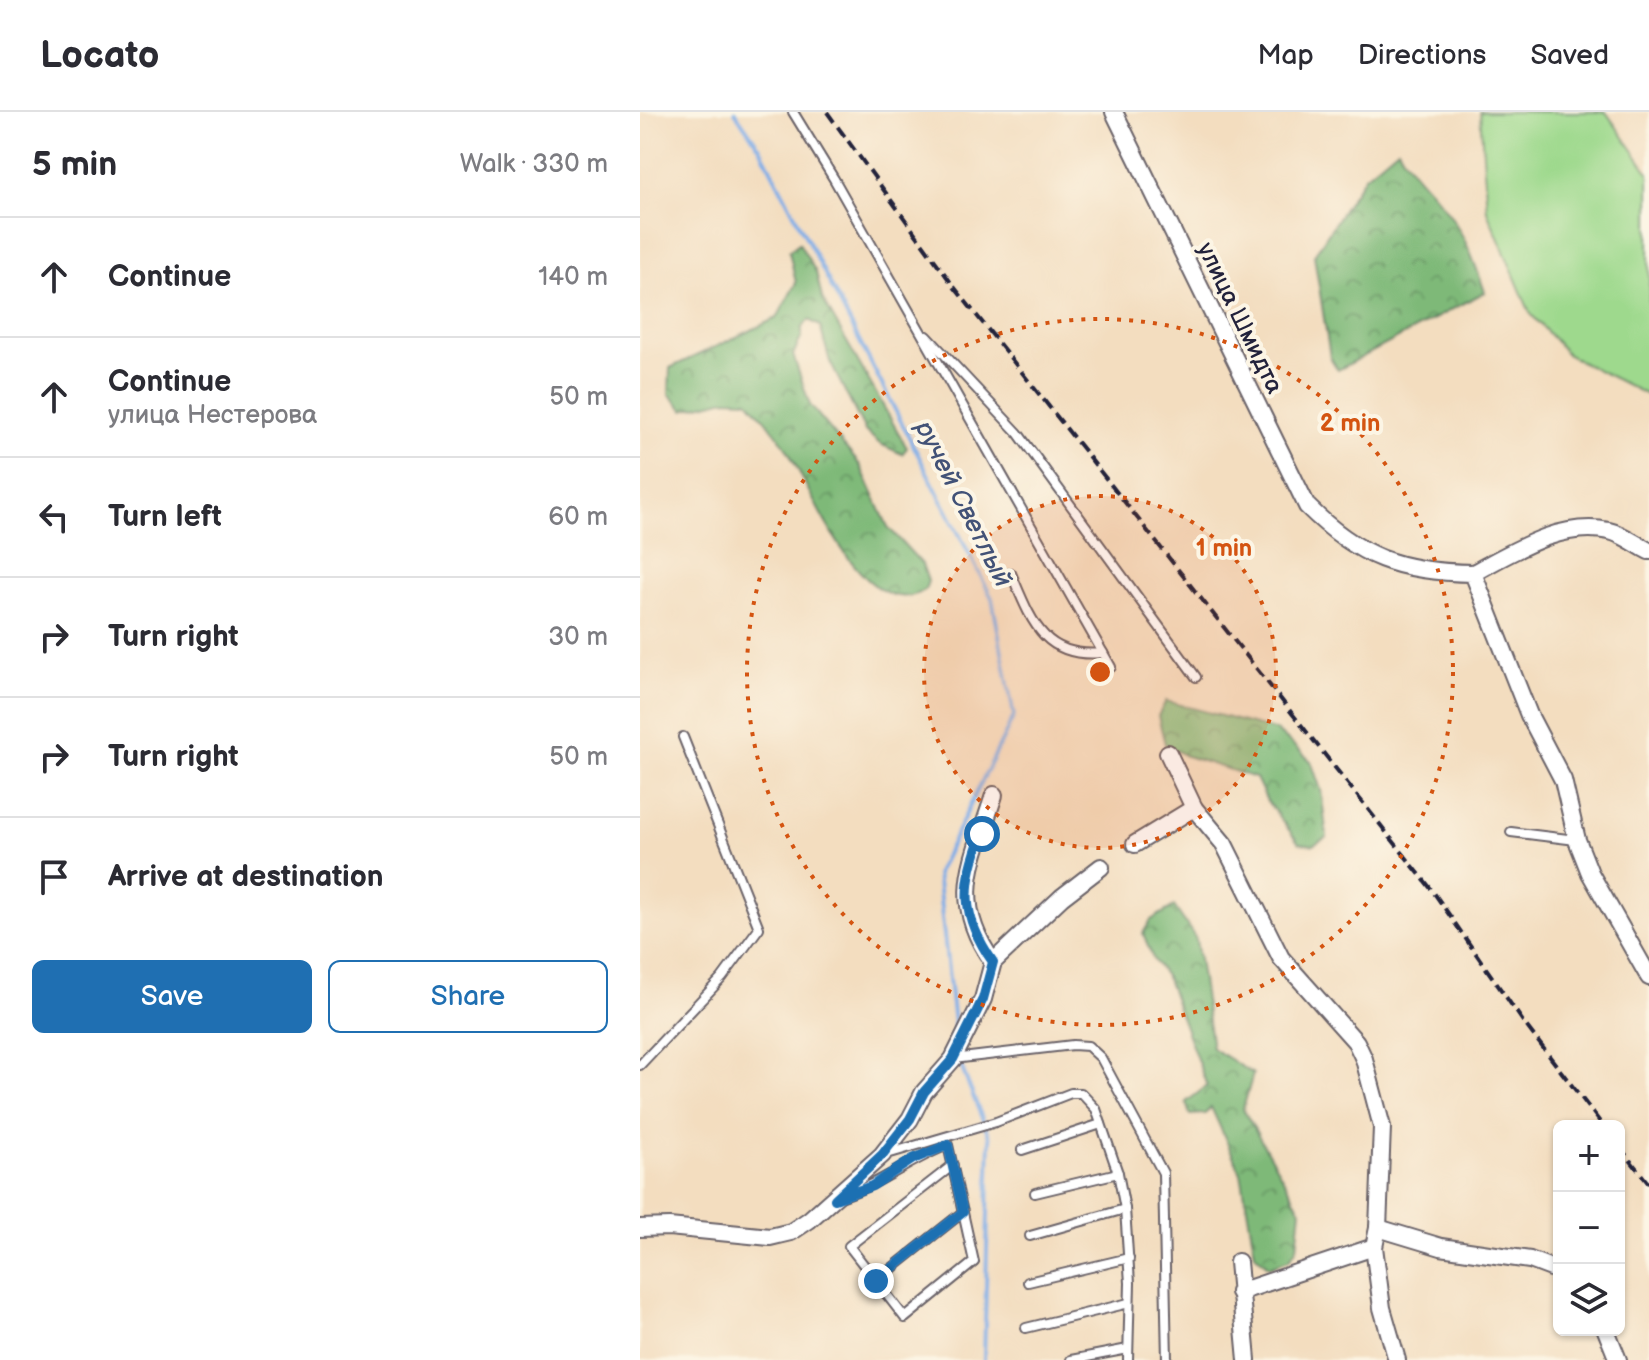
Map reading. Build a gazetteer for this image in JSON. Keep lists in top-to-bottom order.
{
  "streets": {
    "street": ["улица Шмидта"]
  },
  "water": ["ручей Светлый"],
  "page": {
    "header": "Locato",
    "nav": ["Map", "Directions", "Saved"],
    "heading": ["5 min", "Walk · 330 m"],
    "list": [
      ["Continue", "140 m"],
      ["Continue", "улица Нестерова", "50 m"],
      ["Turn left", "60 m"],
      ["Turn right", "30 m"],
      ["Turn right", "50 m"],
      "Arrive at destination"
    ],
    "buttons": ["Save", "Share"],
    "map_buttons": ["+", "−"]
  },
  "rings": ["2 min", "1 min"]
}
